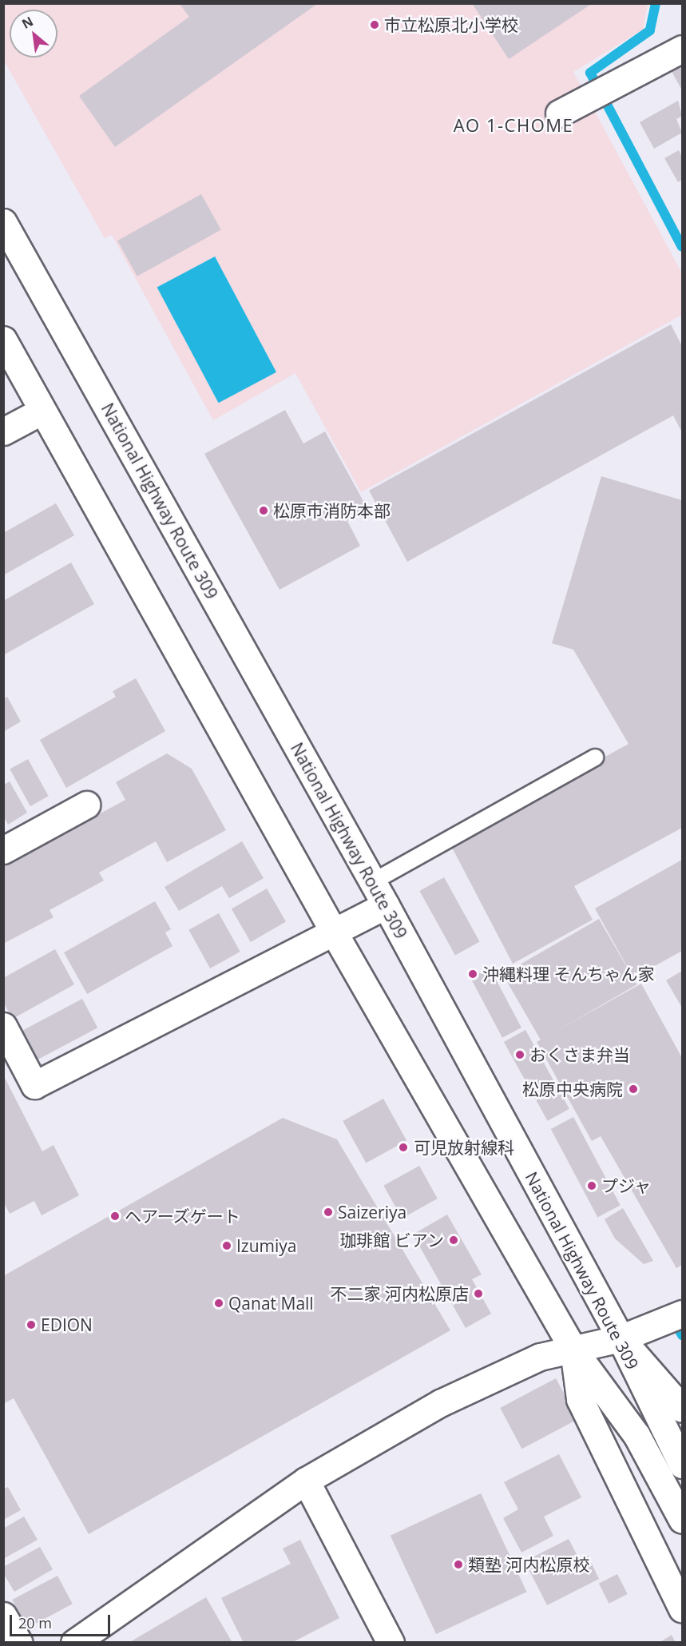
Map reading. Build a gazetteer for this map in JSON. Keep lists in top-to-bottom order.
{
  "streets": {
    "main road": ["National Highway Route 309"]
  },
  "districts": ["AO 1-CHOME"],
  "places": [
    "市立松原北小学校",
    "松原市消防本部",
    "沖縄料理 そんちゃん家",
    "おくさま弁当",
    "松原中央病院",
    "可児放射線科",
    "プジャ",
    "Saizeriya",
    "ヘアーズゲート",
    "珈琲館 ビアン",
    "Izumiya",
    "不二家 河内松原店",
    "Qanat Mall",
    "EDION",
    "類塾 河内松原校"
  ],
  "scale_bar": "20 m",
  "north": "top left"
}
